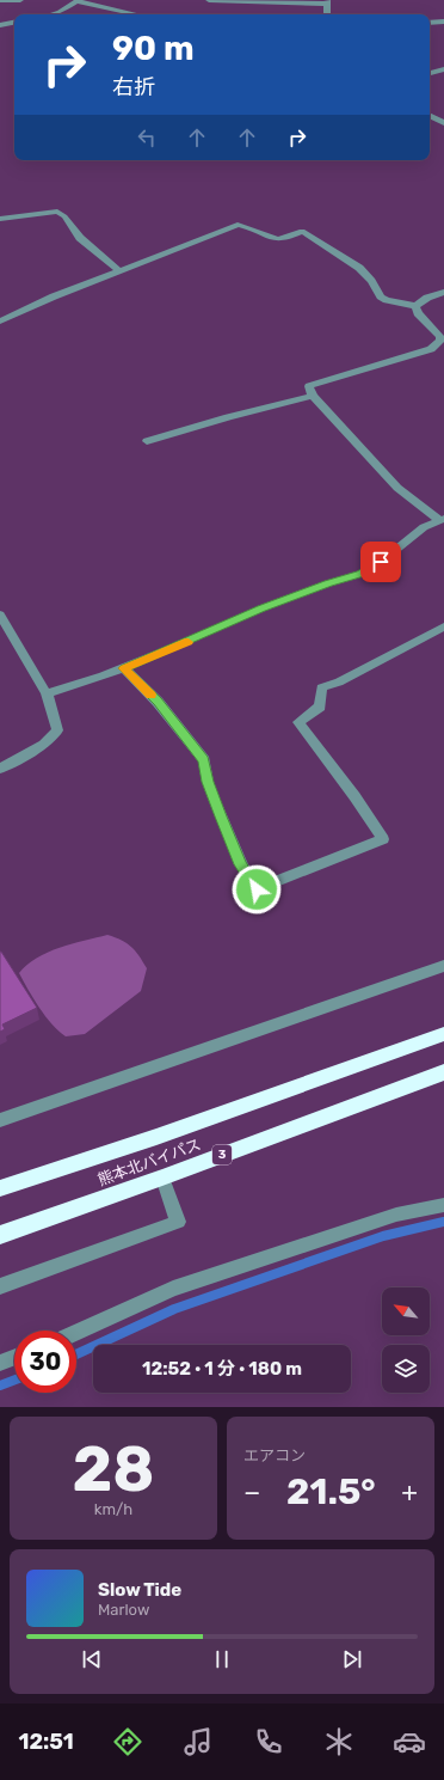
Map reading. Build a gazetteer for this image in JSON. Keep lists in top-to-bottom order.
{
  "streets": {
    "highway": ["3", "熊本北バイパス"]
  },
  "north": "top left",
  "page": {
    "turn": ["90 m", "右折"],
    "limit": "30",
    "trip": "12:52 · 1 分 · 180 m",
    "tile": [
      ["28", "km/h"],
      "エアコン"
    ],
    "heat": ["−", "21.5°", "+"],
    "song": ["Slow Tide", "Marlow"],
    "tabs": "12:51"
  }
}
